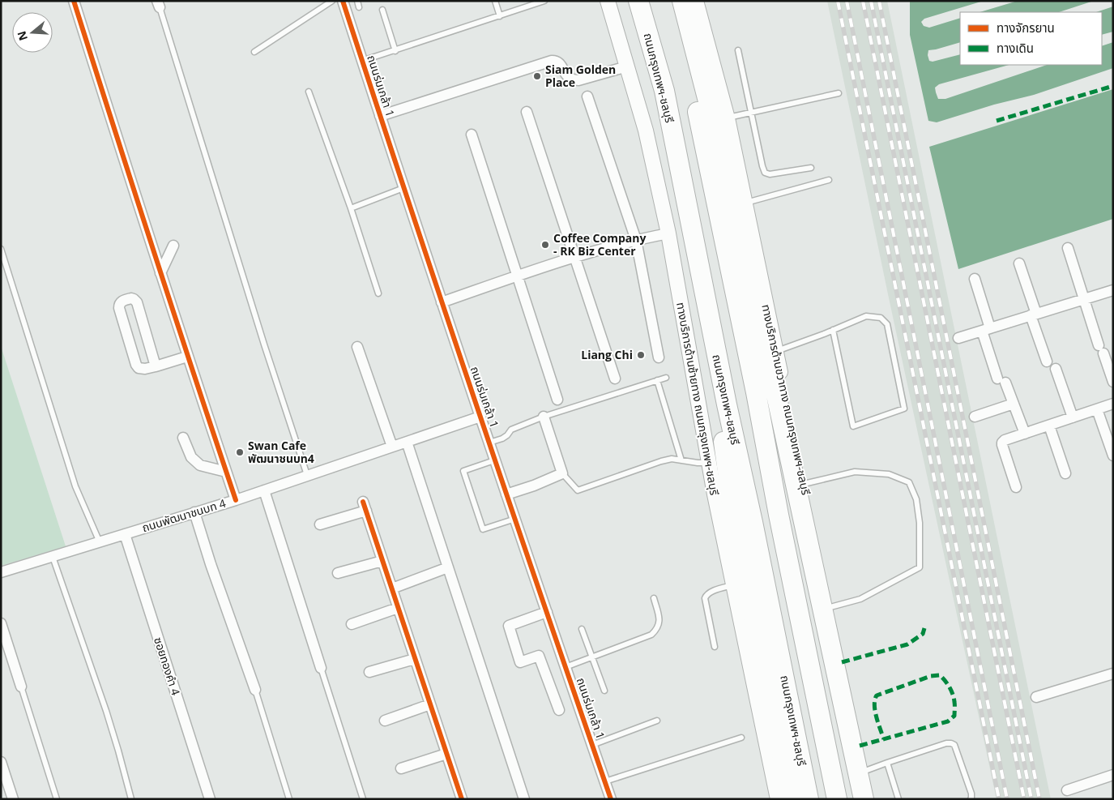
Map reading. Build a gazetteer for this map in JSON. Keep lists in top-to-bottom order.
{
  "streets": {
    "highway": ["ถนนกรุงเทพฯ-ชลบุรี"],
    "main road": ["ทางบริการด้านซ้ายทาง ถนนกรุงเทพฯ-ชลบุรี", "ทางบริการด้านขวาทาง ถนนกรุงเทพฯ-ชลบุรี"],
    "street": ["ถนนร่มเกล้า 1", "ถนนพัฒนาชนบท 4", "ซอยทองคำ 4"]
  },
  "crossings": [
    ["ถนนร่มเกล้า 1", "ถนนพัฒนาชนบท 4"],
    ["ถนนพัฒนาชนบท 4", "ซอยทองคำ 4"]
  ],
  "places": [
    "Siam Golden Place",
    "Coffee Company - RK Biz Center",
    "Liang Chi",
    "Swan Cafe พัฒนาชนบท4"
  ],
  "legend": ["ทางจักรยาน", "ทางเดิน"],
  "north": "left"
}
